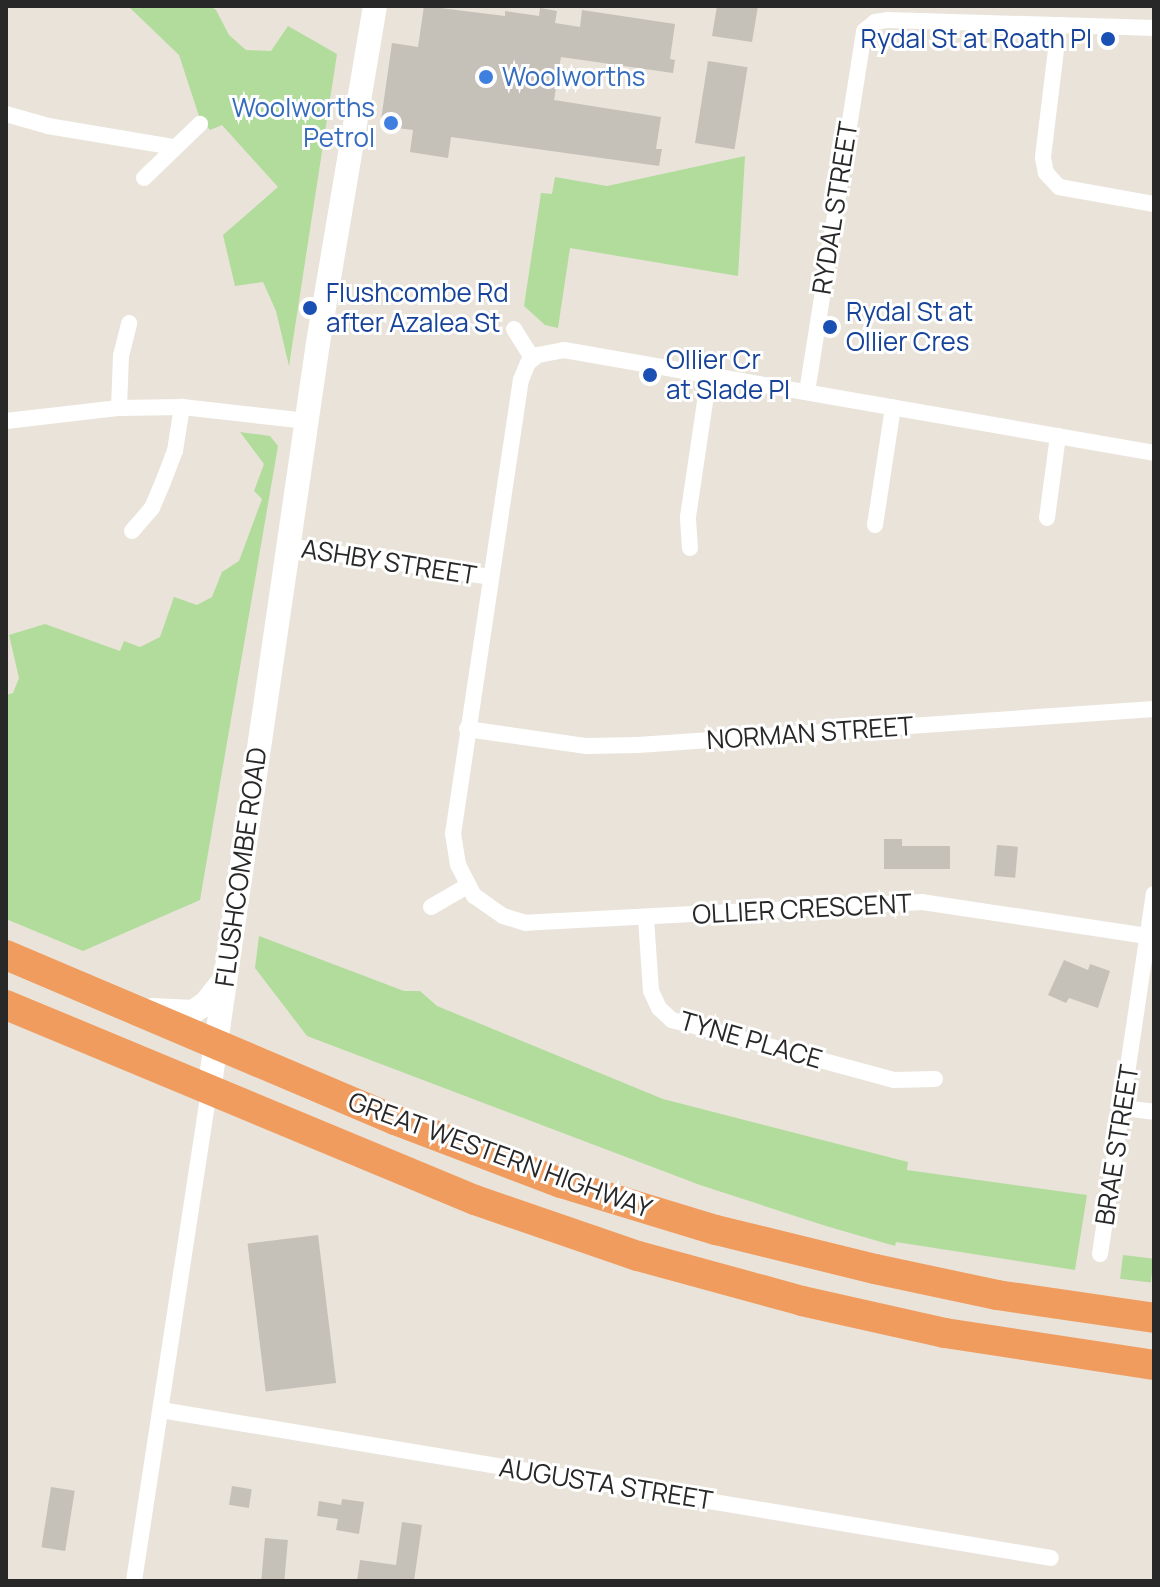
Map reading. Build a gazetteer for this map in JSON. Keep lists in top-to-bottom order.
{
  "streets": {
    "highway": ["GREAT WESTERN HIGHWAY"],
    "street": [
      "RYDAL STREET",
      "ASHBY STREET",
      "NORMAN STREET",
      "FLUSHCOMBE ROAD",
      "OLLIER CRESCENT",
      "TYNE PLACE",
      "BRAE STREET",
      "AUGUSTA STREET"
    ]
  },
  "crossings": [
    ["ASHBY STREET", "FLUSHCOMBE ROAD"],
    ["FLUSHCOMBE ROAD", "GREAT WESTERN HIGHWAY"],
    ["FLUSHCOMBE ROAD", "AUGUSTA STREET"],
    ["OLLIER CRESCENT", "TYNE PLACE"],
    ["OLLIER CRESCENT", "BRAE STREET"]
  ],
  "places": [
    "Rydal St at Roath Pl",
    "Woolworths",
    "Woolworths Petrol",
    "Flushcombe Rd after Azalea St",
    "Rydal St at Ollier Cres",
    "Ollier Cr at Slade Pl"
  ]
}
